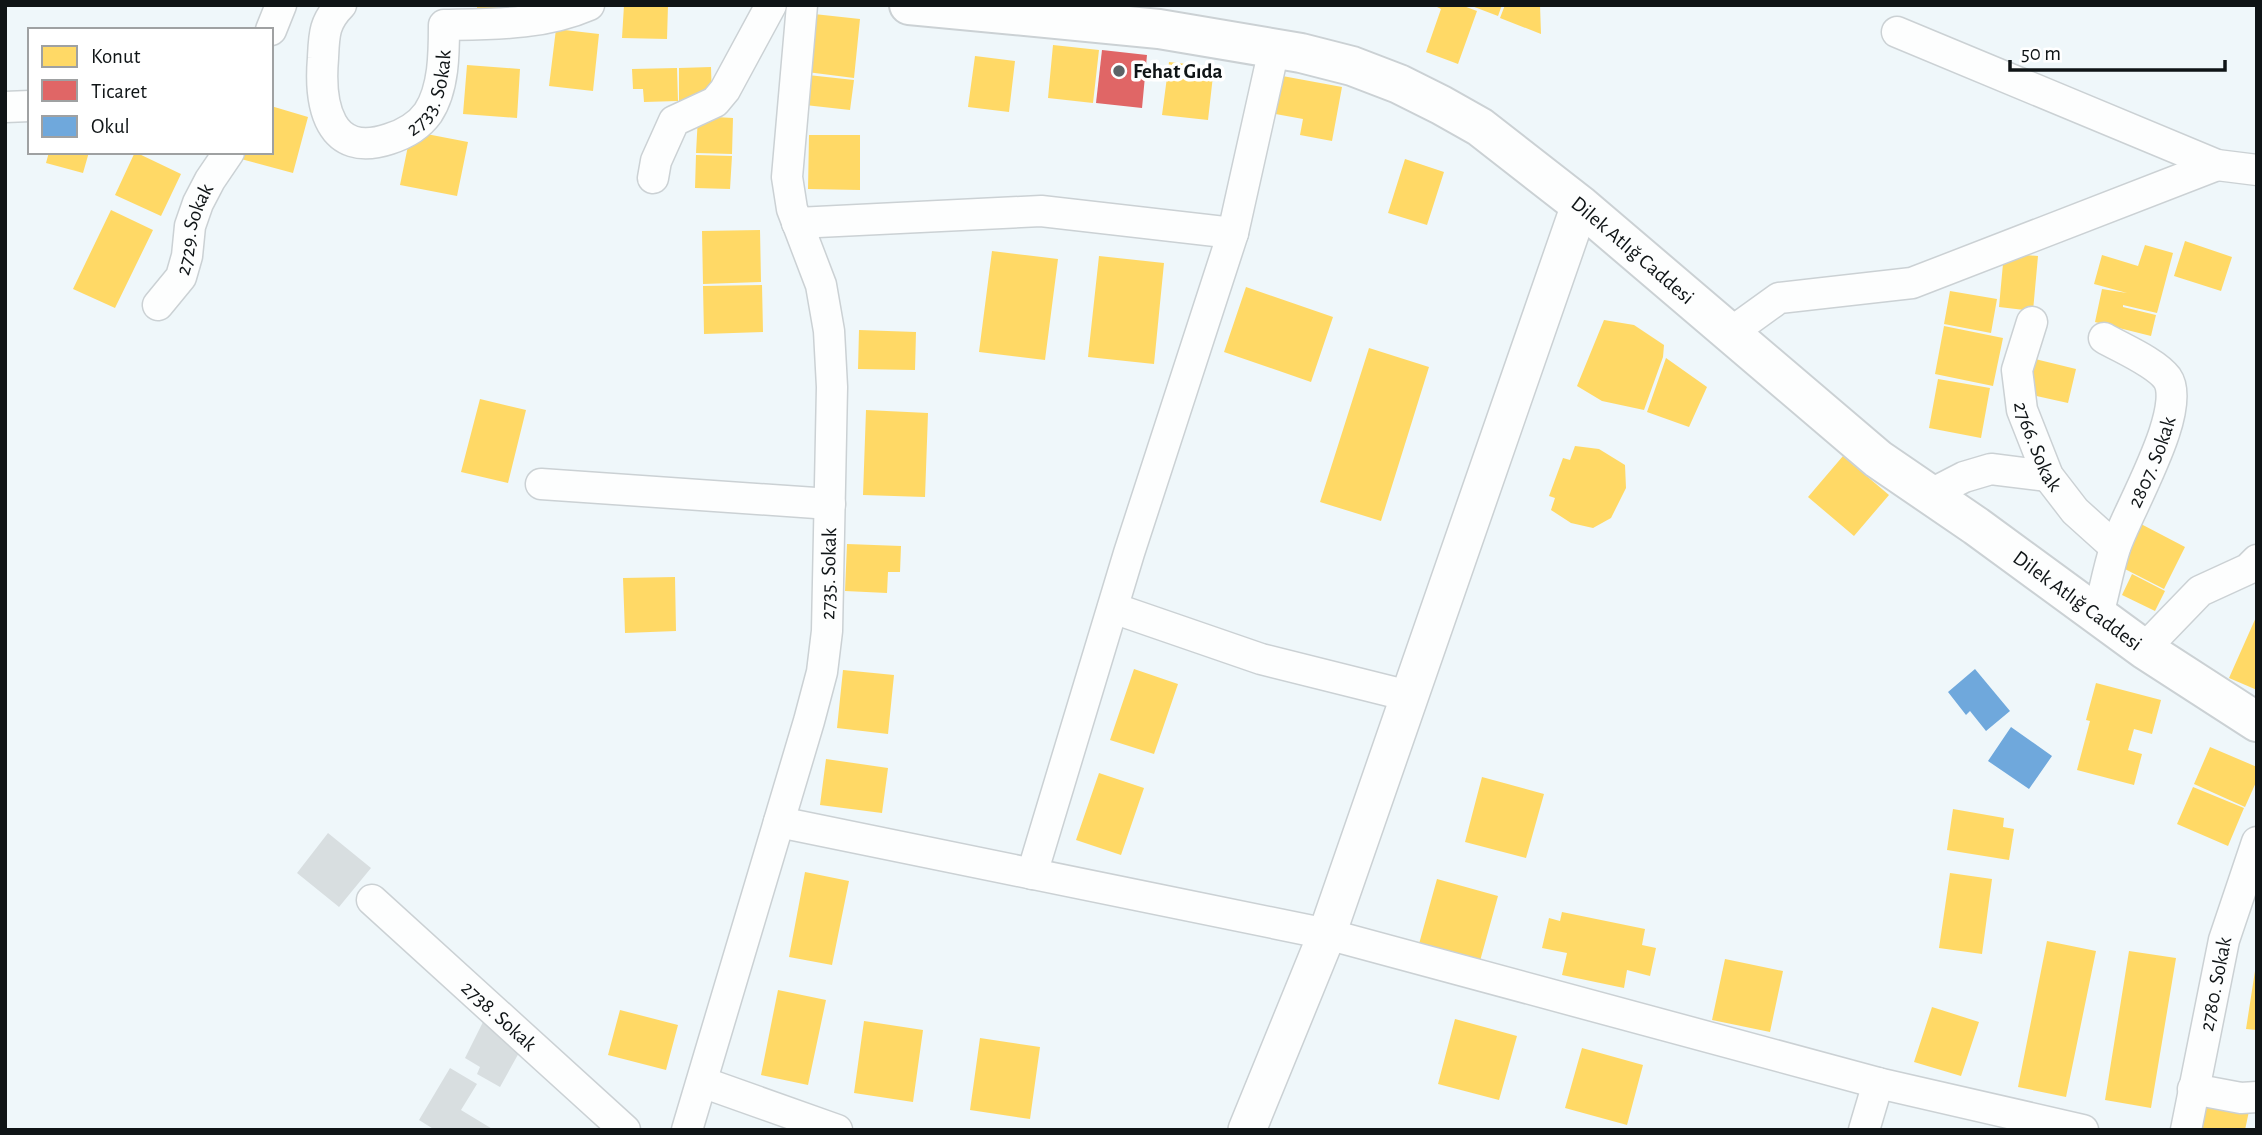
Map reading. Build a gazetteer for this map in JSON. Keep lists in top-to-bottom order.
{
  "streets": {
    "main road": ["Dilek Atlığ Caddesi"],
    "street": [
      "2733. Sokak",
      "2729. Sokak",
      "2766. Sokak",
      "2807. Sokak",
      "2735. Sokak",
      "2780. Sokak",
      "2738. Sokak"
    ]
  },
  "crossings": [
    ["Dilek Atlığ Caddesi", "2807. Sokak"],
    ["2766. Sokak", "2807. Sokak"]
  ],
  "places": ["Fehat Gıda"],
  "legend": ["Konut", "Ticaret", "Okul"],
  "scale_bar": "50 m"
}
